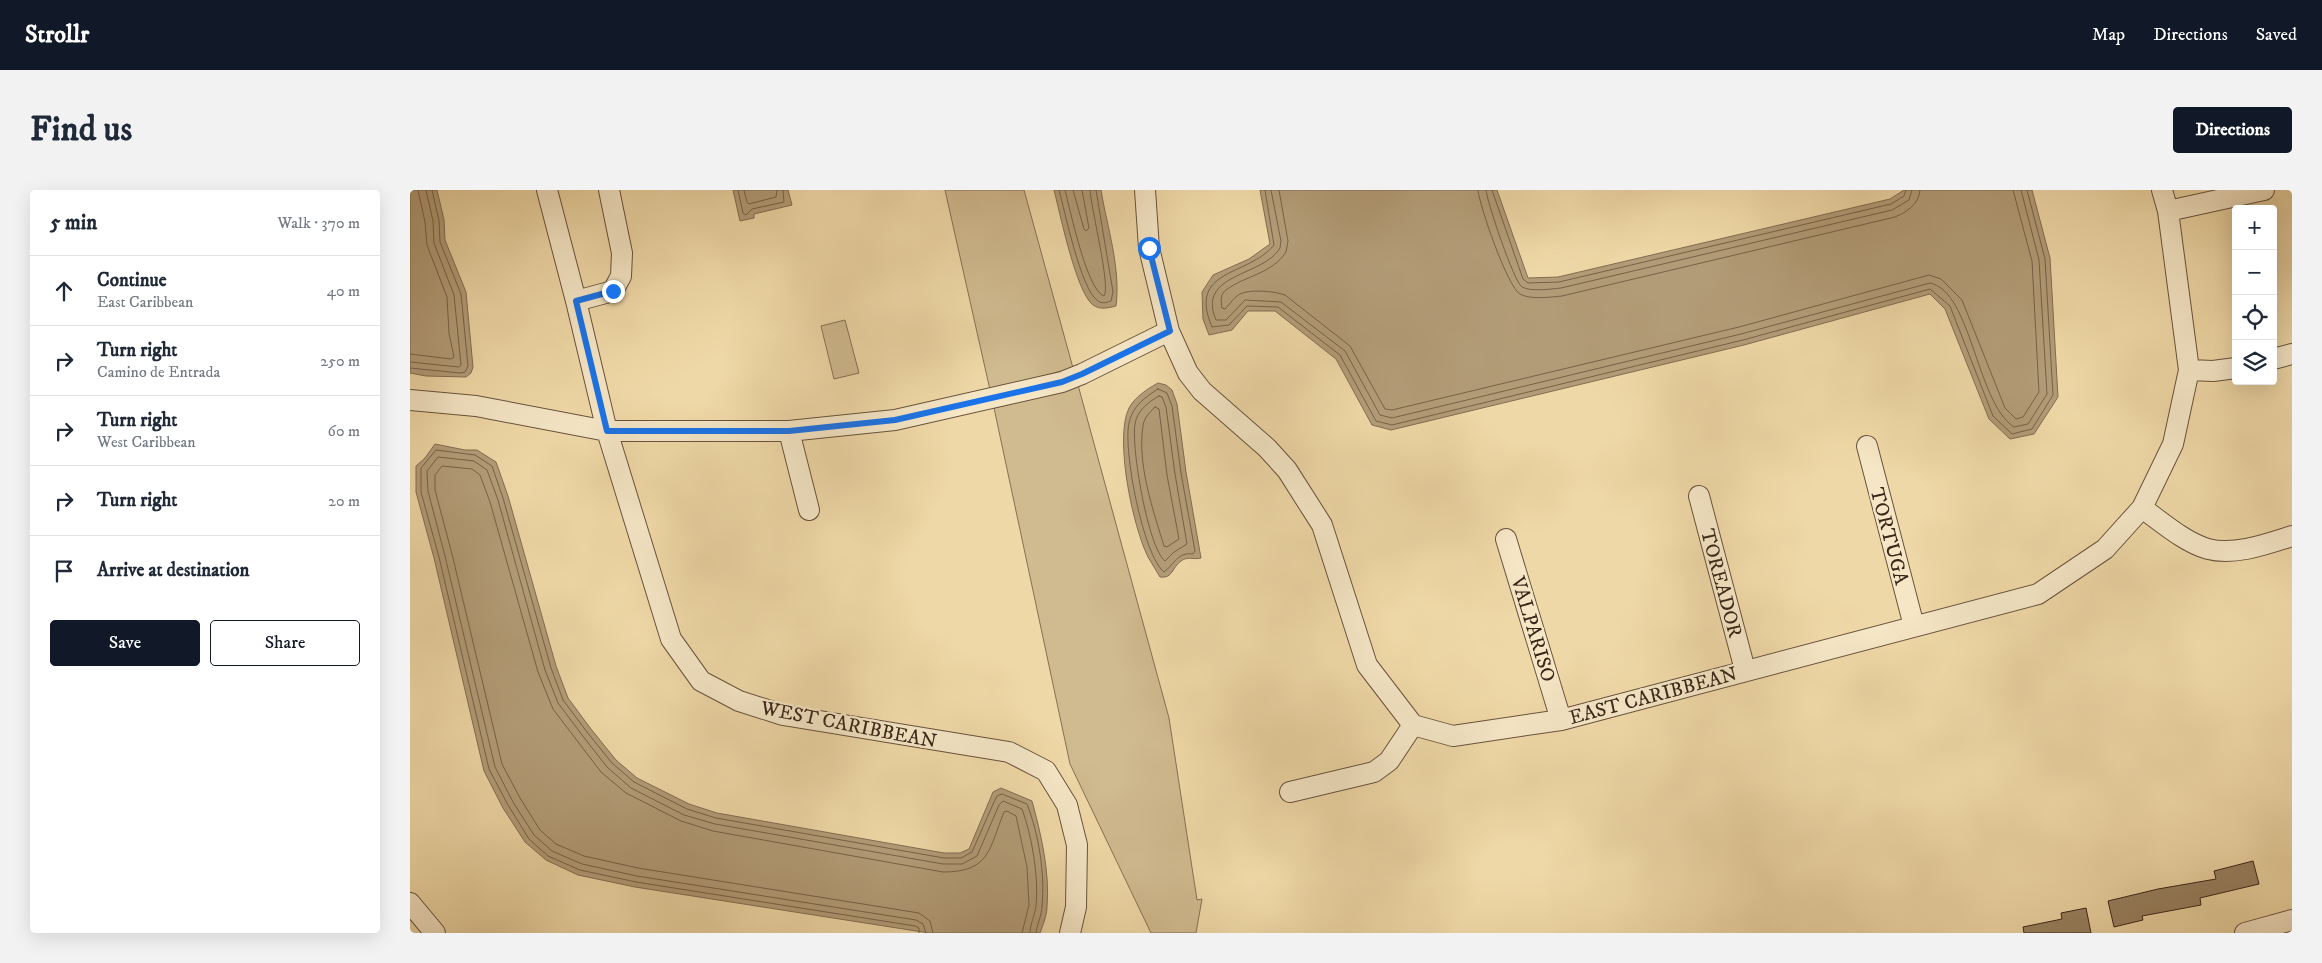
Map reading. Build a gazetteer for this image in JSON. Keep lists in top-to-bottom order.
{
  "streets": {
    "street": [
      "TORTUGA",
      "TOREADOR",
      "VALPARISO",
      "EAST CARIBBEAN",
      "WEST CARIBBEAN"
    ]
  },
  "crossings": [
    ["TORTUGA", "EAST CARIBBEAN"],
    ["TOREADOR", "EAST CARIBBEAN"],
    ["VALPARISO", "EAST CARIBBEAN"]
  ],
  "page": {
    "header": "Strollr",
    "nav": ["Map", "Directions", "Saved"],
    "buttons": [
      "Directions",
      ["Save", "Share"]
    ],
    "title": "Find us",
    "heading": ["5 min", "Walk · 370 m"],
    "map_buttons": ["+", "−"],
    "list": [
      ["Continue", "East Caribbean", "40 m"],
      ["Turn right", "Camino de Entrada", "250 m"],
      ["Turn right", "West Caribbean", "60 m"],
      ["Turn right", "20 m"],
      "Arrive at destination"
    ]
  }
}
